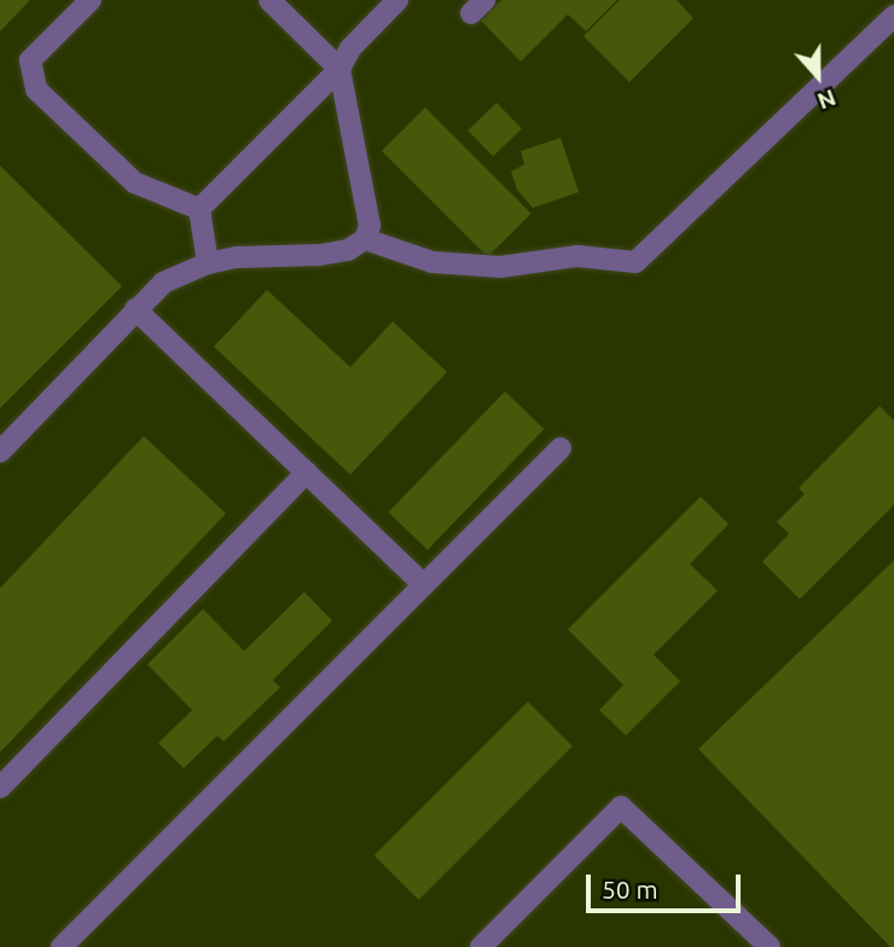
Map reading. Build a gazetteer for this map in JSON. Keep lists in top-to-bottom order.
{
  "scale_bar": "50 m",
  "north": "bottom"
}
